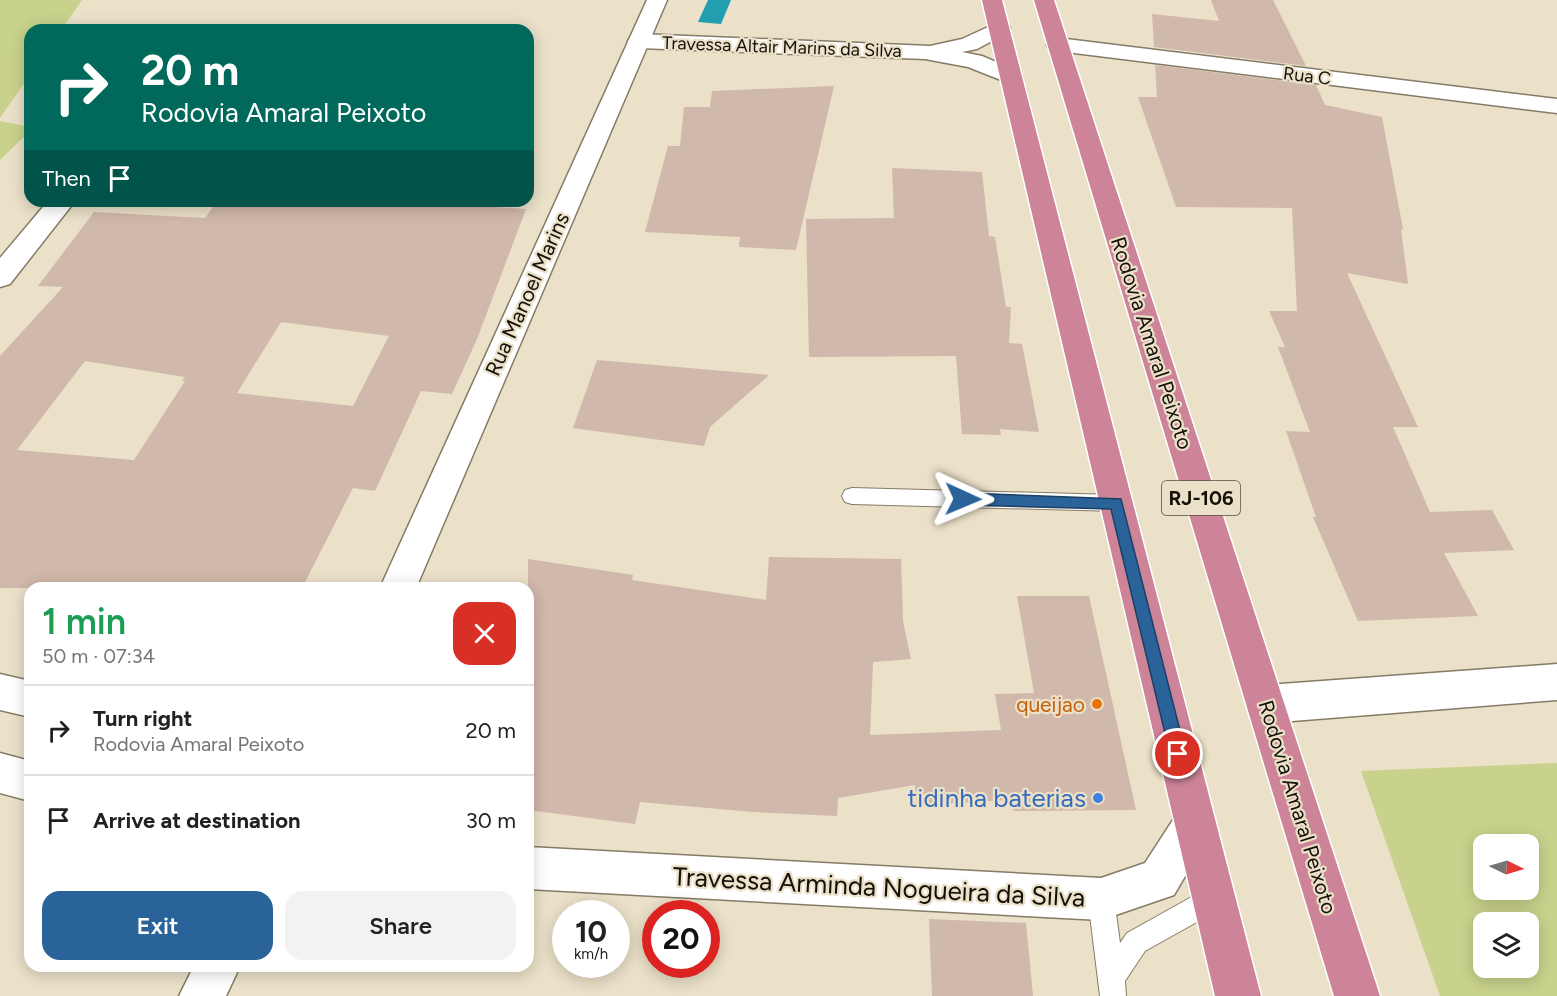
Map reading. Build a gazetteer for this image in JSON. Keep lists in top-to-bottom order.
{
  "streets": {
    "highway": ["Rodovia Amaral Peixoto", "RJ-106"],
    "street": [
      "Travessa Altair Marins da Silva",
      "Rua C",
      "Rua Manoel Marins",
      "Travessa Arminda Nogueira da Silva"
    ]
  },
  "crossings": [
    ["Travessa Altair Marins da Silva", "Rua Manoel Marins"],
    ["Rua C", "Rodovia Amaral Peixoto"]
  ],
  "places": ["queijao", "tidinha baterias"],
  "north": "right",
  "page": {
    "turn": ["20 m", "Rodovia Amaral Peixoto"],
    "then": "Then",
    "heading": ["1 min", "50 m · 07:34"],
    "list": [
      {
        "name": "Turn right",
        "note": "Rodovia Amaral Peixoto",
        "value": "20 m"
      },
      {
        "name": "Arrive at destination",
        "value": "30 m"
      }
    ],
    "buttons": ["Exit", "Share"],
    "speed": "10 km/h",
    "limit": "20"
  }
}
